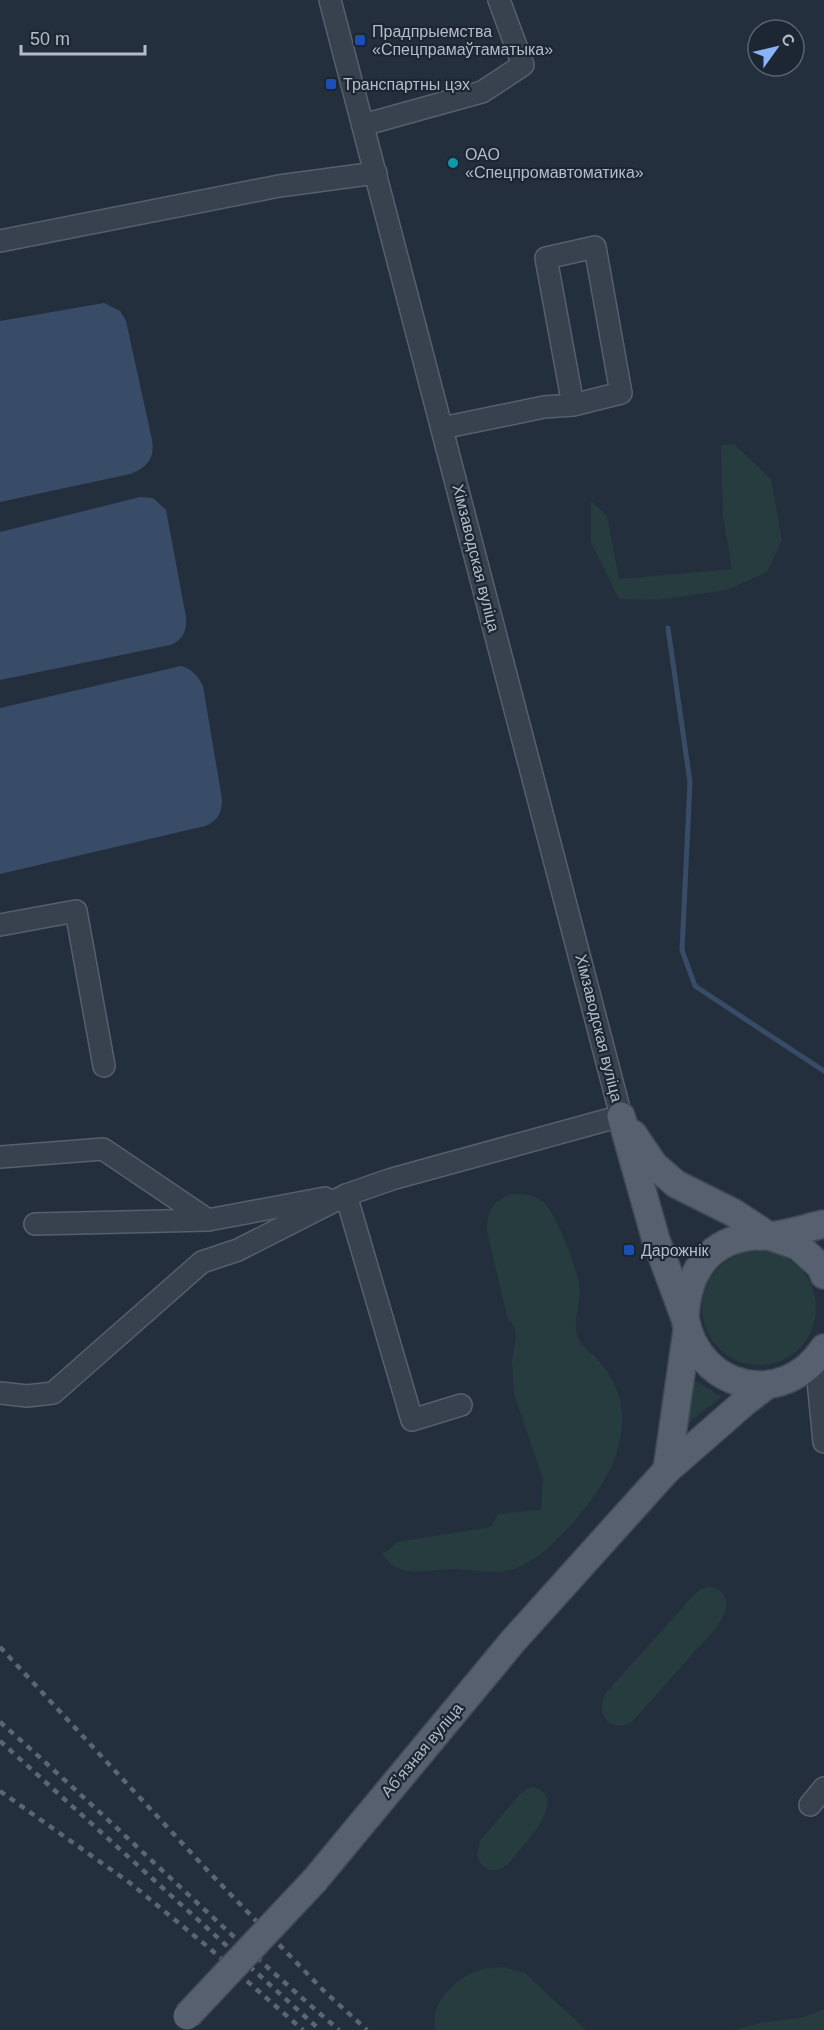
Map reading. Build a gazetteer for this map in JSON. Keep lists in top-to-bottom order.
{
  "streets": {
    "main road": ["Абʼязная вуліца"],
    "street": ["Хімзаводская вуліца"]
  },
  "places": {
    "transit": ["Прадпрыемства «Спецпрамаўтаматыка»", "Транспартны цэх", "Дарожнік"],
    "other": ["ОАО «Спецпромавтоматика»"]
  },
  "scale_bar": "50 m",
  "north": "top right"
}
